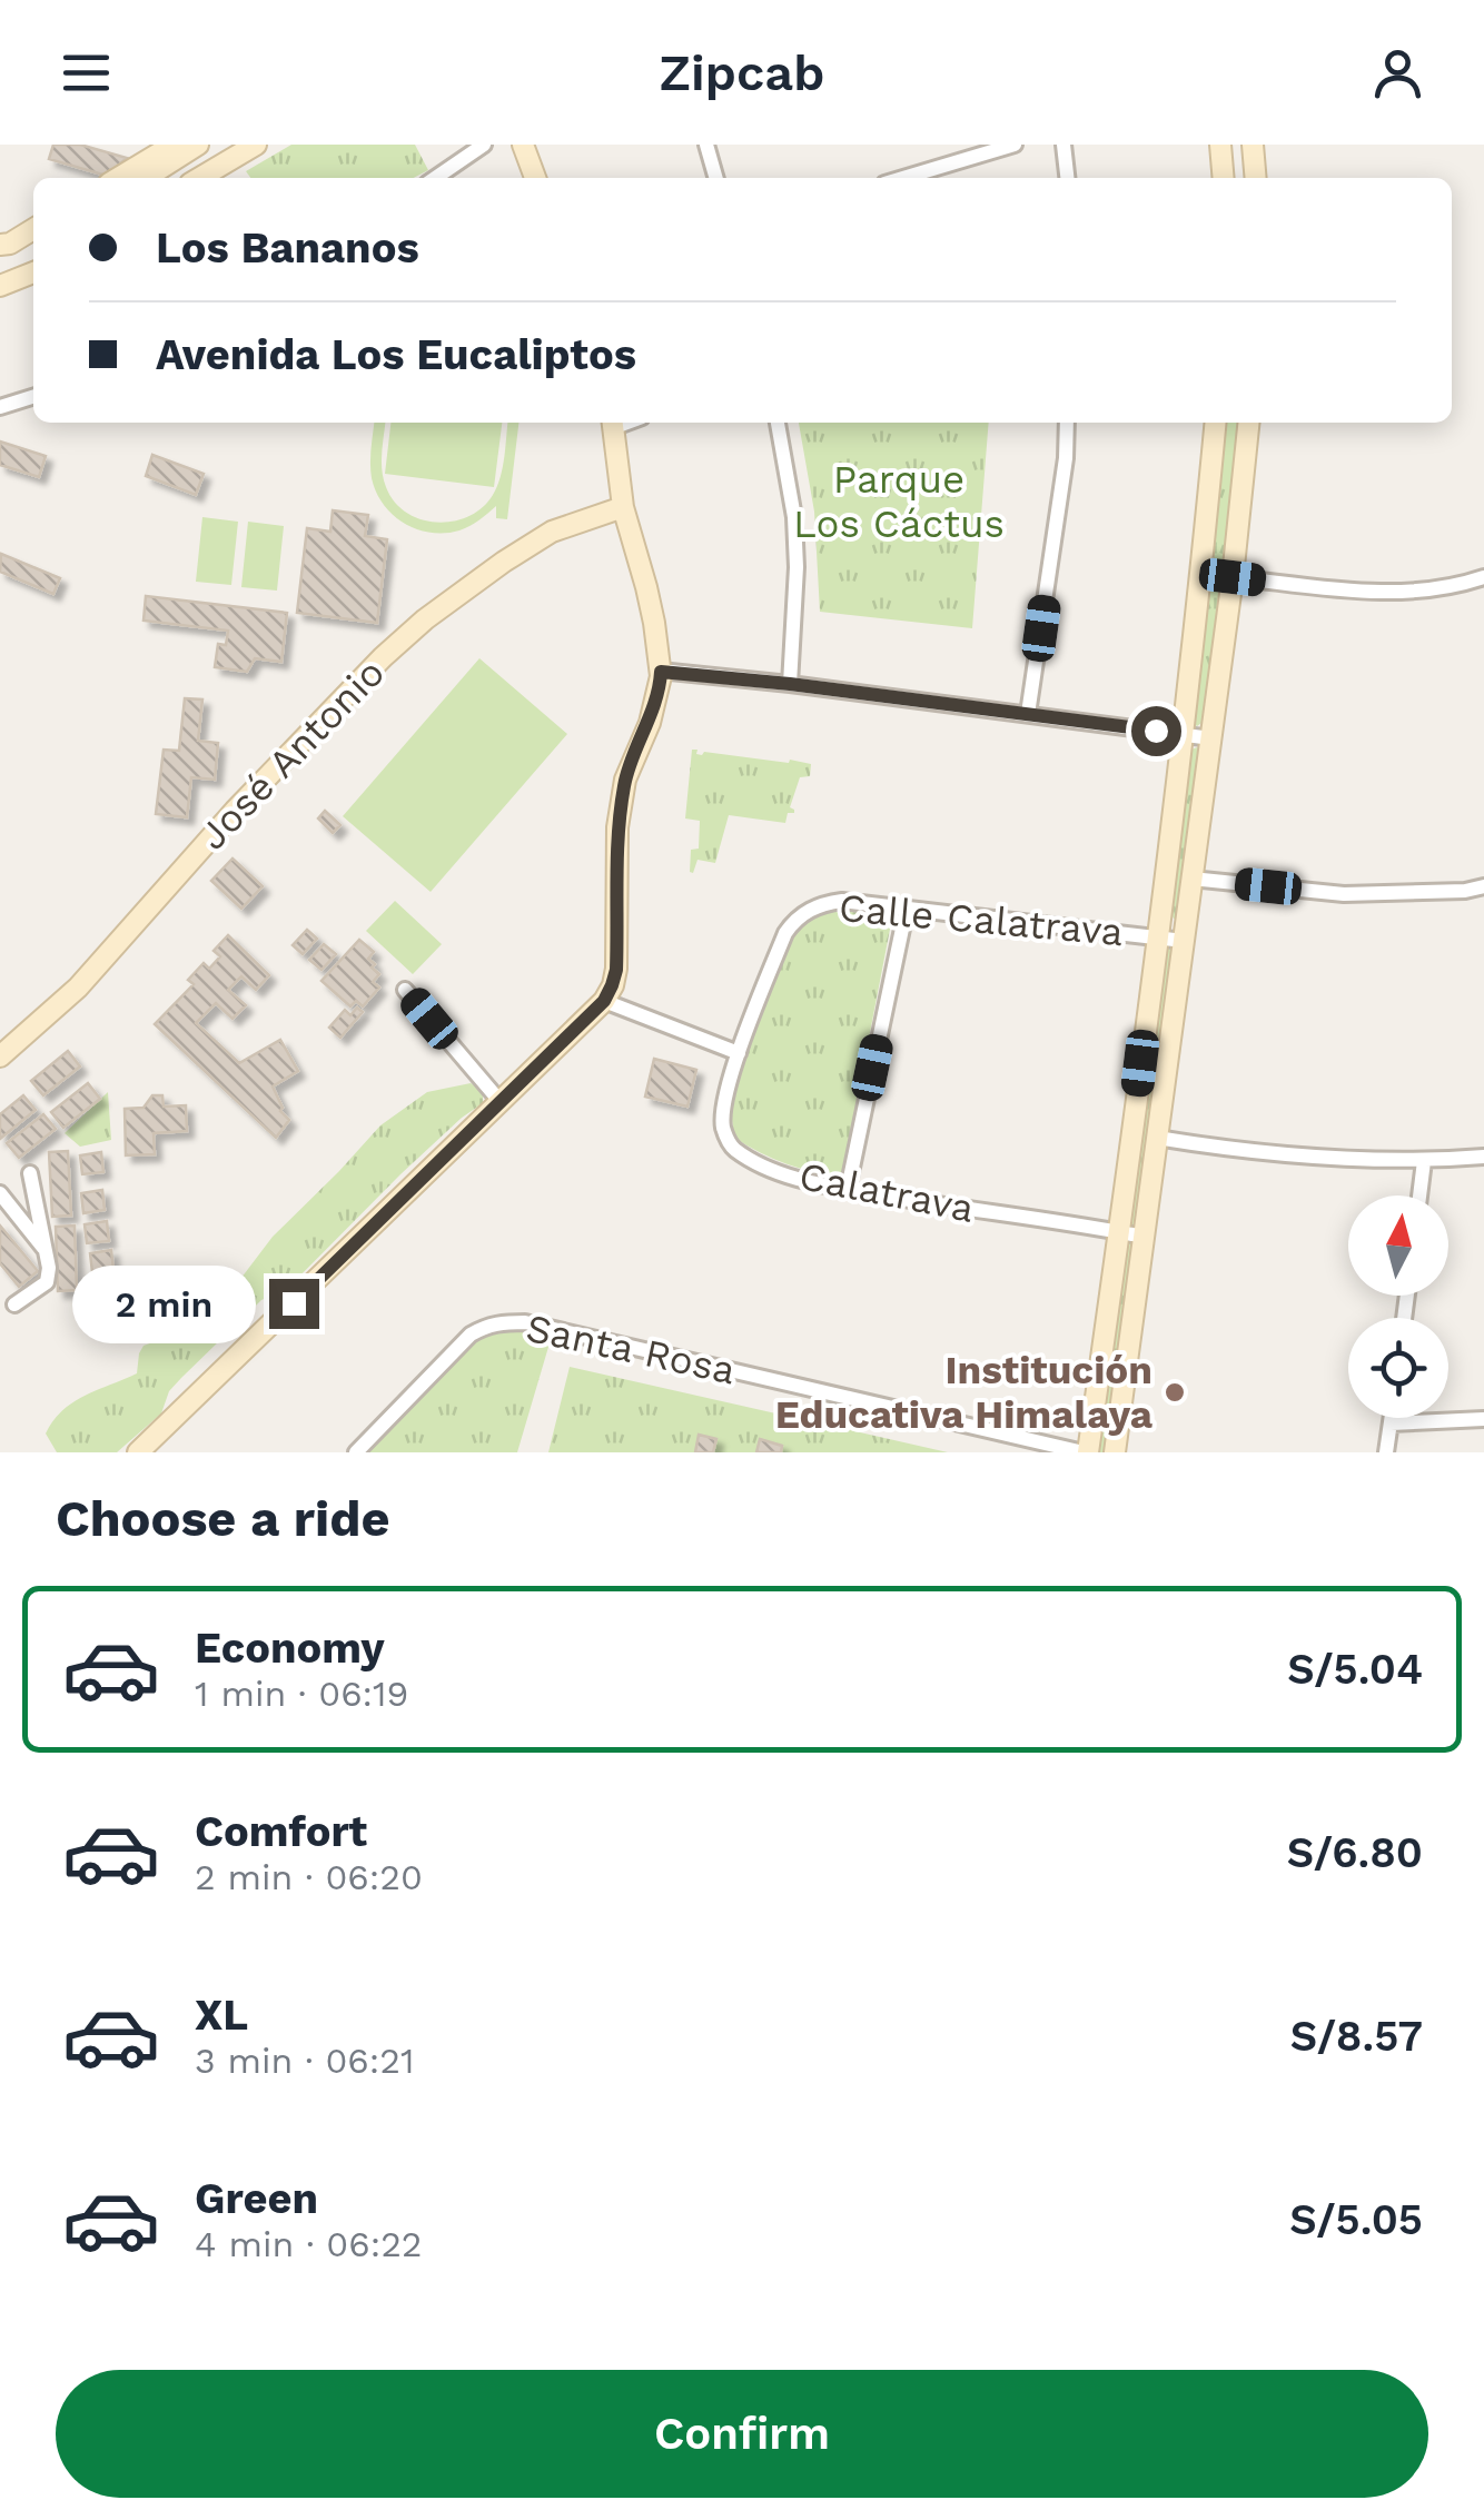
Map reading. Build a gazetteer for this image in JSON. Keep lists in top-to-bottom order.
{
  "streets": {
    "main road": ["José Antonio"],
    "street": ["Calle Calatrava", "Calatrava", "Santa Rosa"]
  },
  "crossings": [
    ["Calle Calatrava", "Calatrava"]
  ],
  "parks": ["Parque Los Cáctus"],
  "places": ["Institución Educativa Himalaya"],
  "north": "top",
  "page": {
    "header": "Zipcab",
    "banner": ["Los Bananos", "Avenida Los Eucaliptos"],
    "bubble": "2 min",
    "heading": "Choose a ride",
    "list": [
      {
        "name": "Economy",
        "note": "1 min · 06:19",
        "value": "S/5.04"
      },
      {
        "name": "Comfort",
        "note": "2 min · 06:20",
        "value": "S/6.80"
      },
      {
        "name": "XL",
        "note": "3 min · 06:21",
        "value": "S/8.57"
      },
      {
        "name": "Green",
        "note": "4 min · 06:22",
        "value": "S/5.05"
      }
    ],
    "buttons": "Confirm"
  }
}
